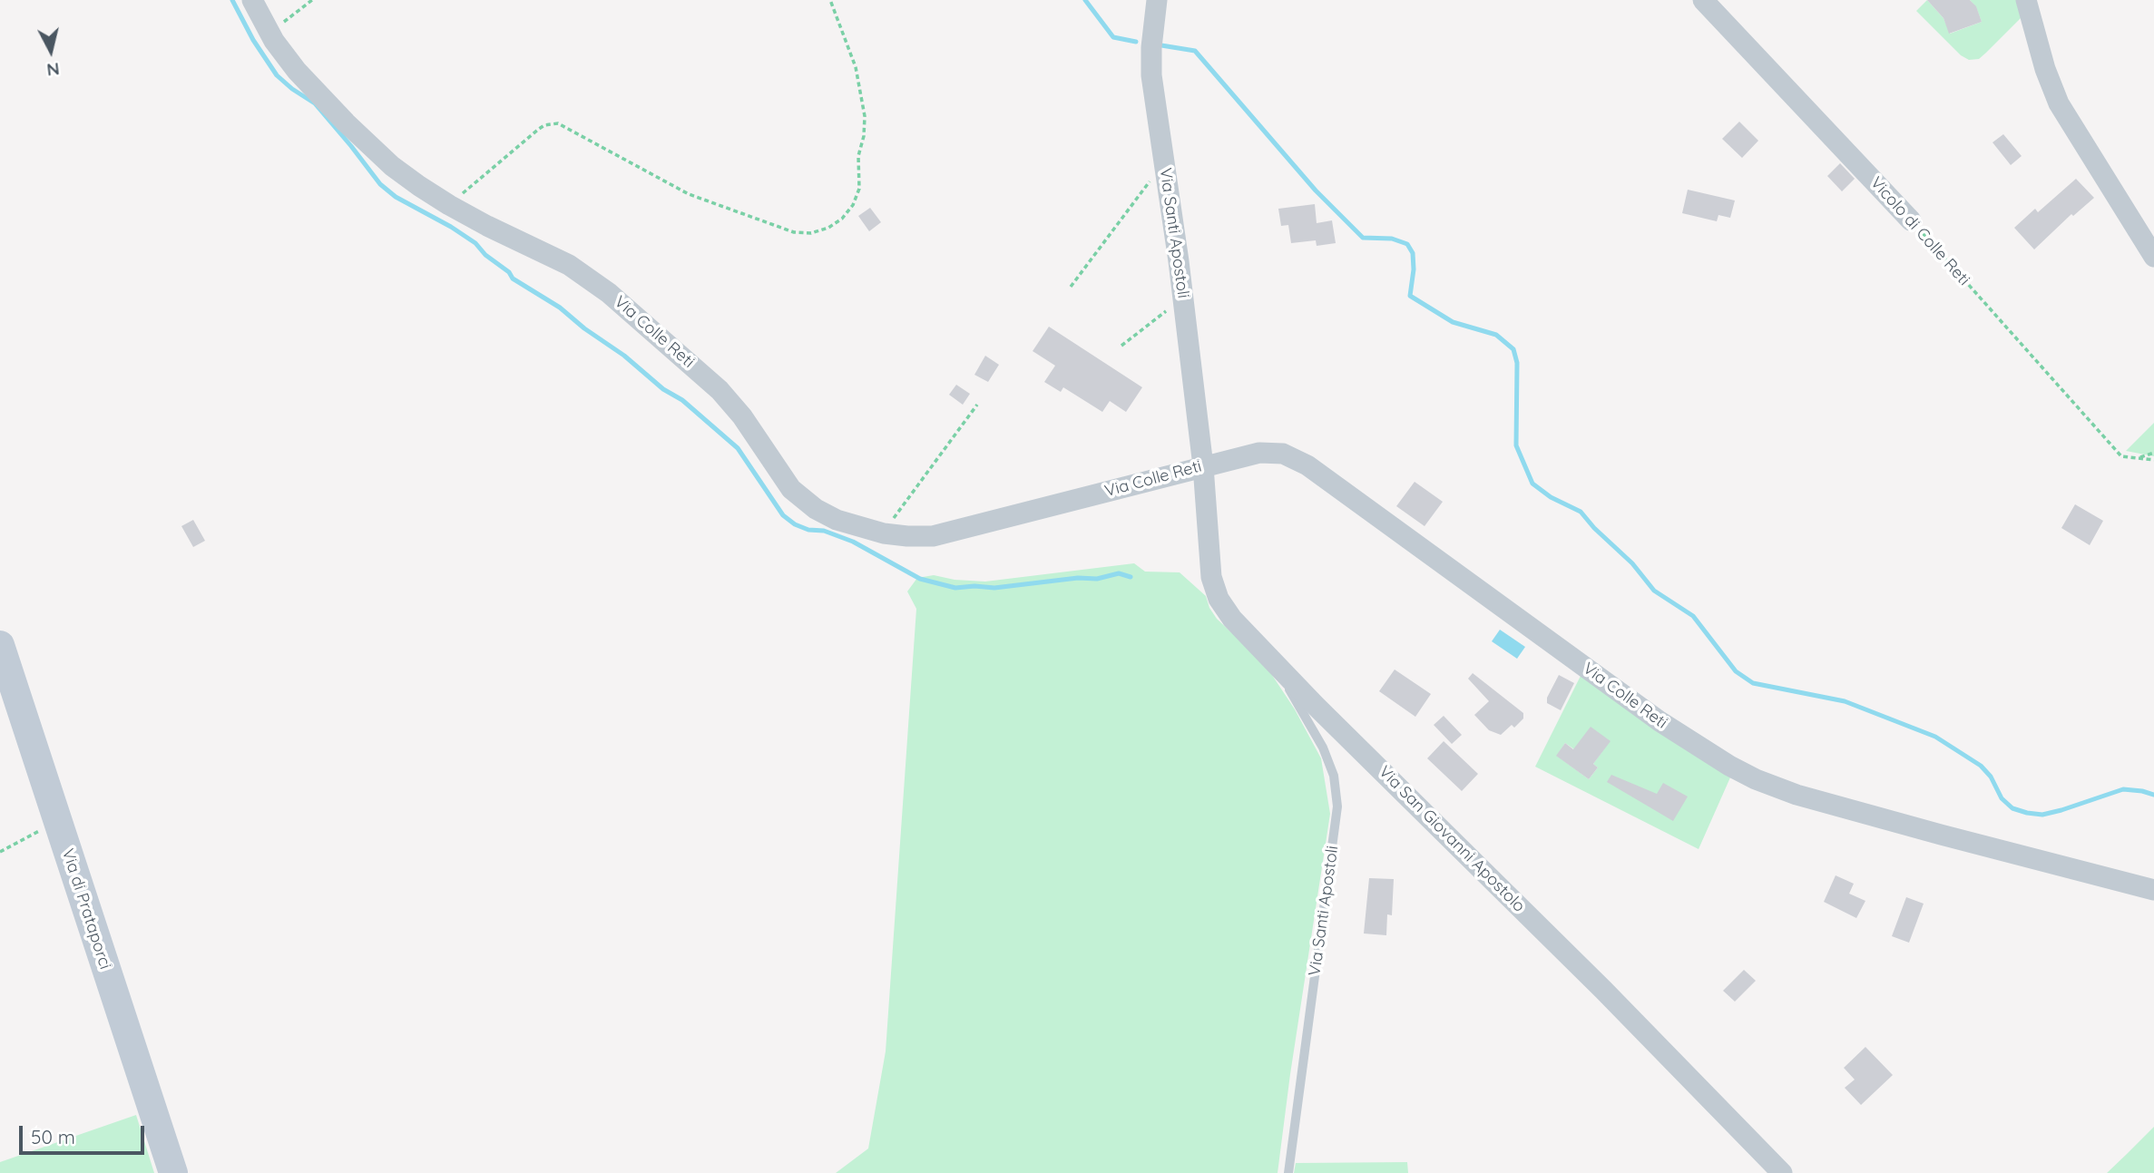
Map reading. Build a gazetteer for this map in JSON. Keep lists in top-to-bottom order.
{
  "streets": {
    "street": [
      "Vicolo di Colle Reti",
      "Via Santi Apostoli",
      "Via Colle Reti",
      "Via San Giovanni Apostolo",
      "Via di Prataporci"
    ]
  },
  "crossings": [
    ["Via Santi Apostoli", "Via Colle Reti"],
    ["Via Santi Apostoli", "Via San Giovanni Apostolo"],
    ["Via Colle Reti", "Via San Giovanni Apostolo"]
  ],
  "scale_bar": "50 m",
  "north": "bottom"
}
